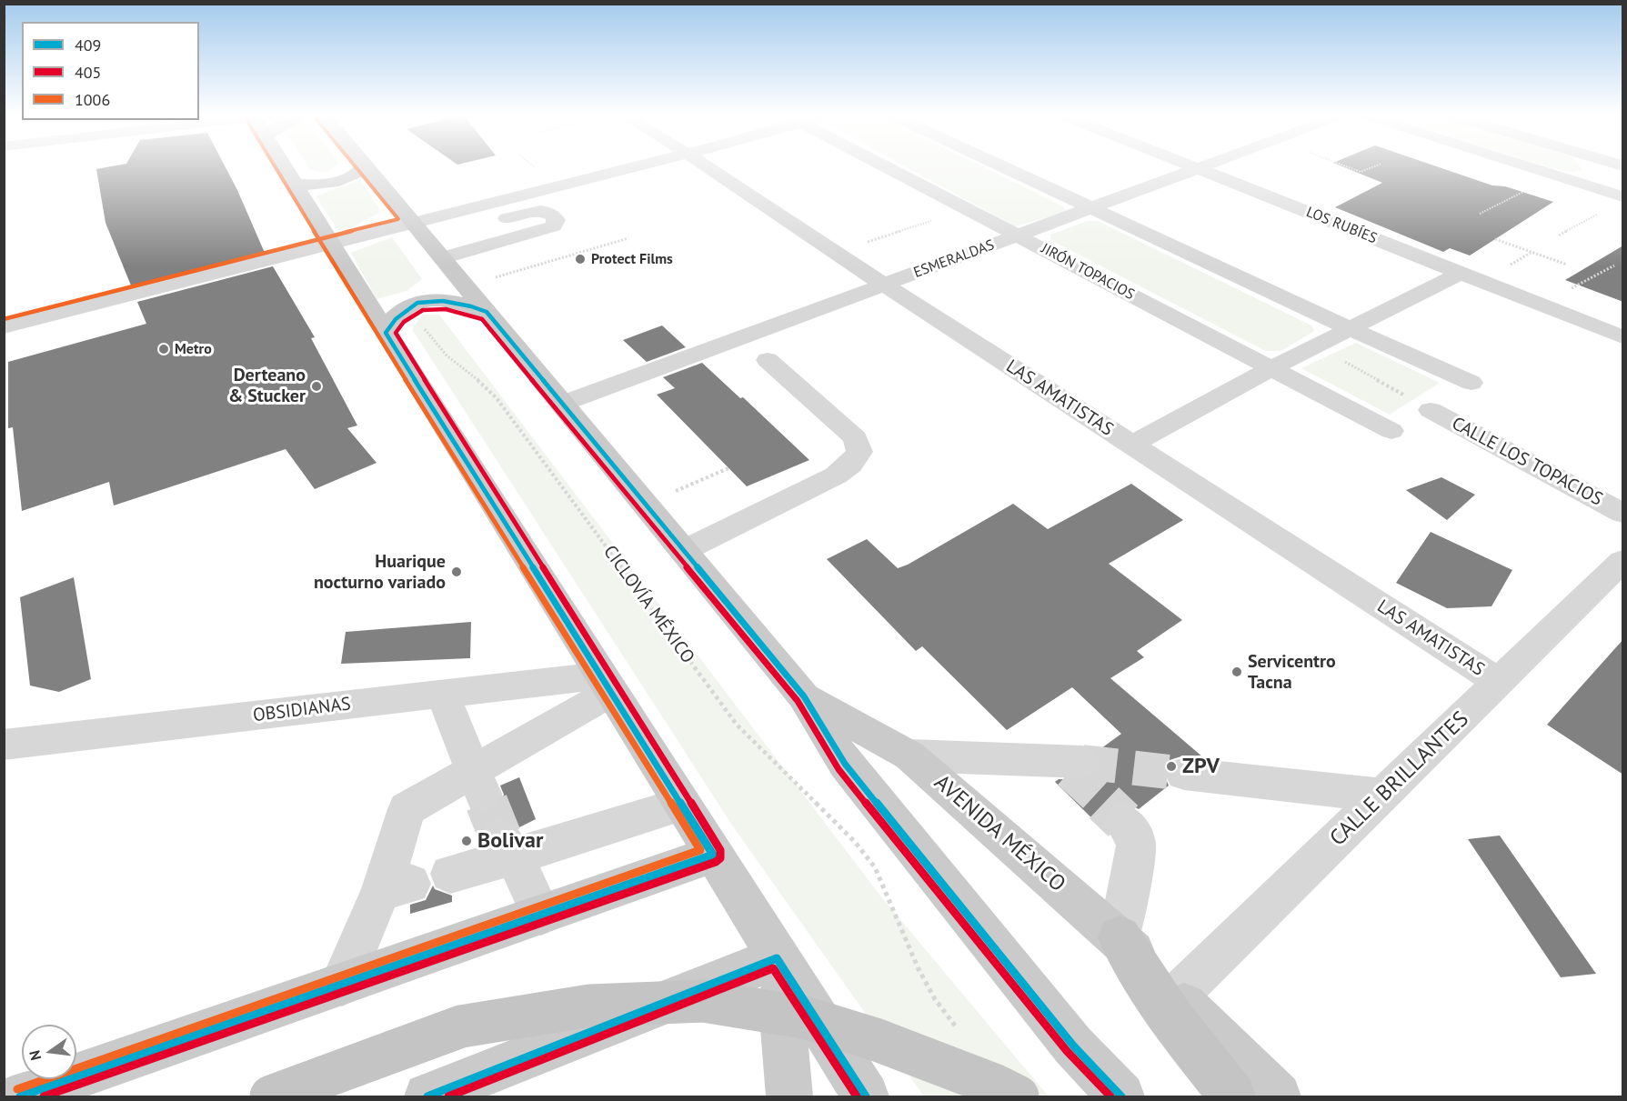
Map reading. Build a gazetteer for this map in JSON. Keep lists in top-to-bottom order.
{
  "streets": {
    "main road": ["AVENIDA MÉXICO"],
    "street": [
      "LOS RUBÍES",
      "ESMERALDAS",
      "JIRÓN TOPACIOS",
      "LAS AMATISTAS",
      "CALLE LOS TOPACIOS",
      "OBSIDIANAS",
      "CALLE BRILLANTES"
    ],
    "path": ["CICLOVÍA MÉXICO"]
  },
  "crossings": [
    ["LOS RUBÍES", "ESMERALDAS"],
    ["ESMERALDAS", "JIRÓN TOPACIOS"],
    ["ESMERALDAS", "LAS AMATISTAS"],
    ["ESMERALDAS", "AVENIDA MÉXICO"],
    ["LAS AMATISTAS", "CALLE BRILLANTES"],
    ["CALLE BRILLANTES", "AVENIDA MÉXICO"]
  ],
  "places": [
    "Protect Films",
    "Metro",
    "Derteano & Stucker",
    "Huarique nocturno variado",
    "Servicentro Tacna",
    "ZPV",
    "Bolivar"
  ],
  "lines": ["transit line 1006", "transit line 409", "transit line 405"],
  "legend": ["409", "405", "1006"],
  "north": "left"
}
